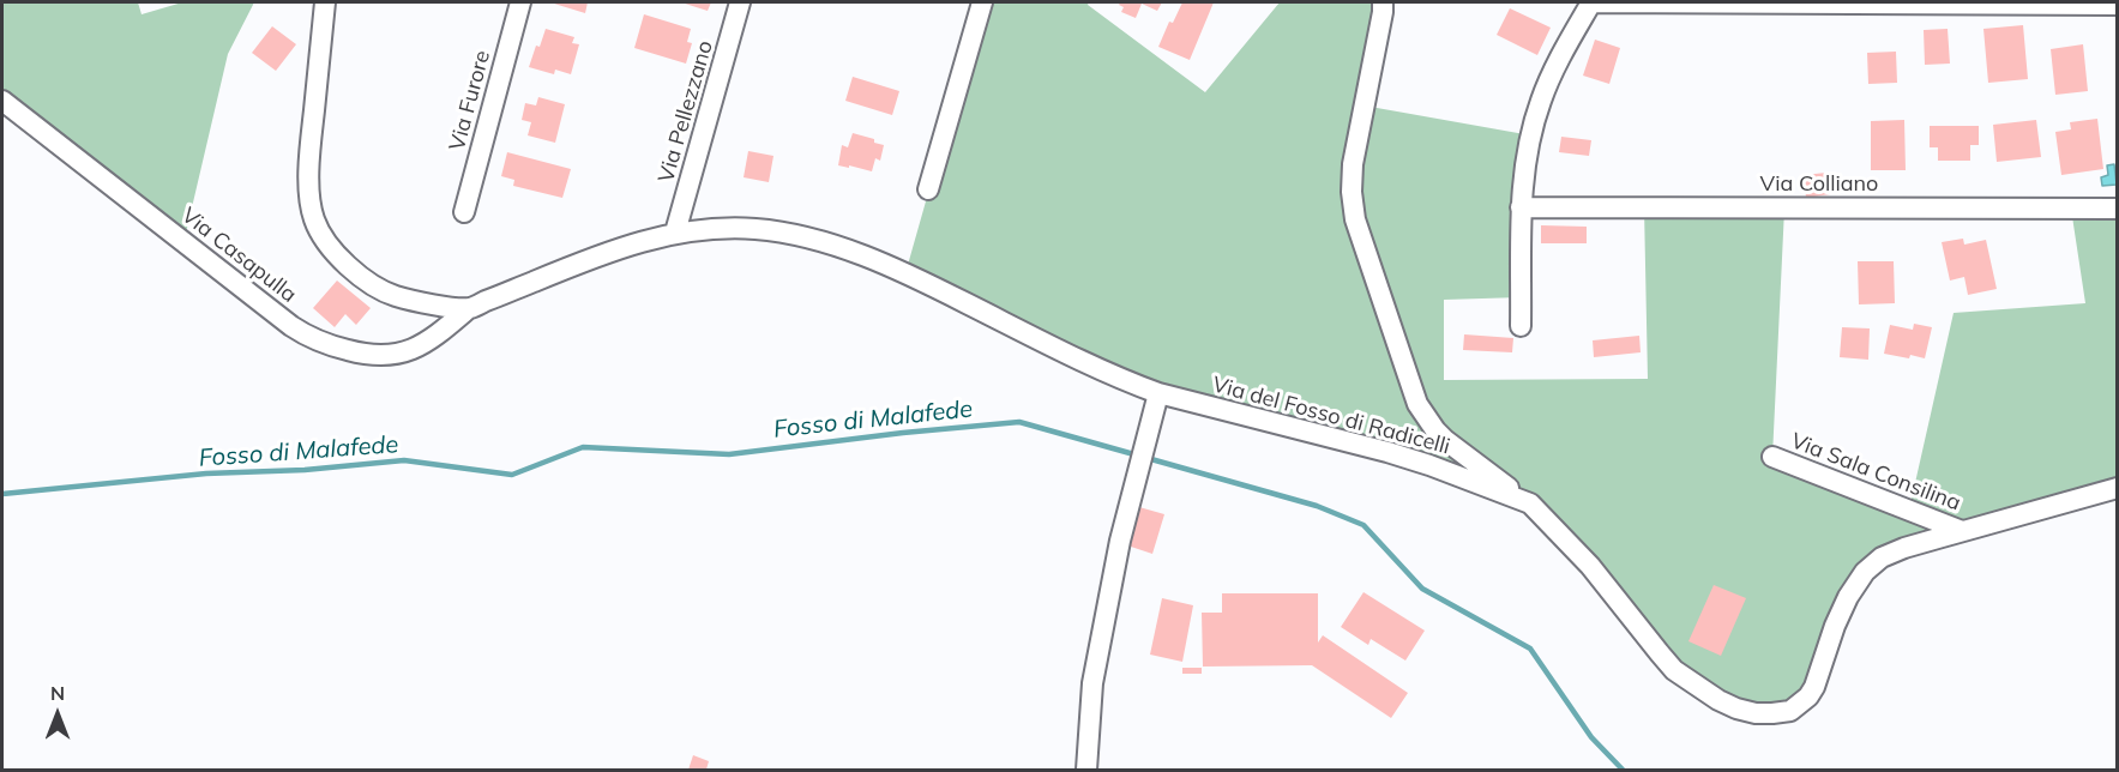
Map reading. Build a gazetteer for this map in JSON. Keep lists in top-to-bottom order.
{
  "streets": {
    "street": [
      "Via Furore",
      "Via Pellezzano",
      "Via Colliano",
      "Via Casapulla",
      "Via del Fosso di Radicelli",
      "Via Sala Consilina"
    ]
  },
  "crossings": [
    ["Via Pellezzano", "Via del Fosso di Radicelli"],
    ["Via Casapulla", "Via del Fosso di Radicelli"],
    ["Via del Fosso di Radicelli", "Via Sala Consilina"]
  ],
  "water": ["Fosso di Malafede"],
  "north": "top"
}
